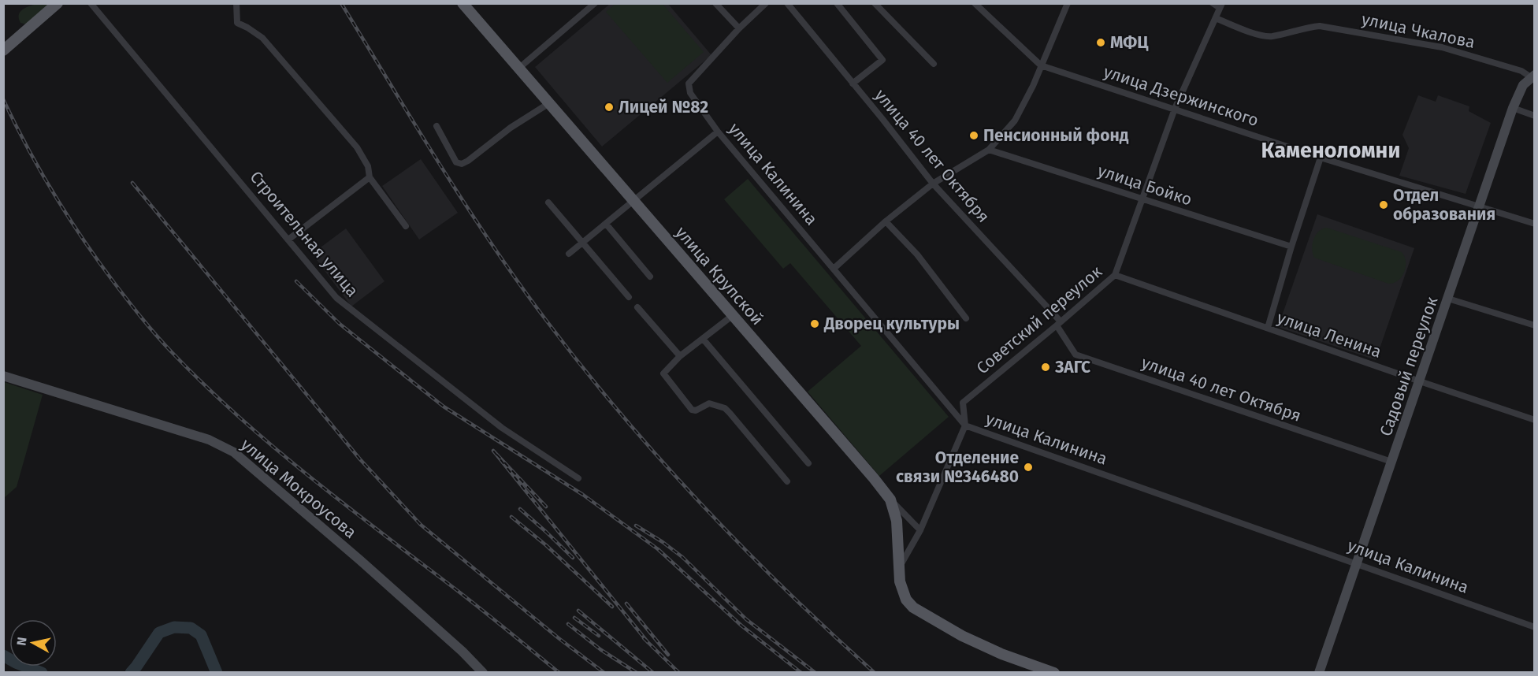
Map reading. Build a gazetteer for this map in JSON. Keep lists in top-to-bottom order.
{
  "streets": {
    "main road": ["улица Крупской"],
    "street": [
      "улица Чкалова",
      "улица Дзержинского",
      "улица 40 лет Октября",
      "улица Калинина",
      "улица Бойко",
      "Строительная улица",
      "Советский переулок",
      "улица Ленина",
      "Садовый переулок",
      "улица Мокроусова"
    ]
  },
  "crossings": [
    ["улица Чкалова", "Советский переулок"],
    ["улица Чкалова", "Садовый переулок"],
    ["улица Дзержинского", "Советский переулок"],
    ["улица Дзержинского", "Садовый переулок"],
    ["улица 40 лет Октября", "Советский переулок"],
    ["улица 40 лет Октября", "Садовый переулок"],
    ["улица Калинина", "Советский переулок"],
    ["улица Калинина", "Садовый переулок"],
    ["улица Бойко", "Советский переулок"],
    ["улица Крупской", "Советский переулок"],
    ["Советский переулок", "улица Ленина"],
    ["улица Ленина", "Садовый переулок"]
  ],
  "districts": ["Каменоломни"],
  "places": [
    "МФЦ",
    "Лицей №82",
    "Пенсионный фонд",
    "Отдел образования",
    "Дворец культуры",
    "ЗАГС",
    "Отделение связи №346480"
  ],
  "north": "left"
}
